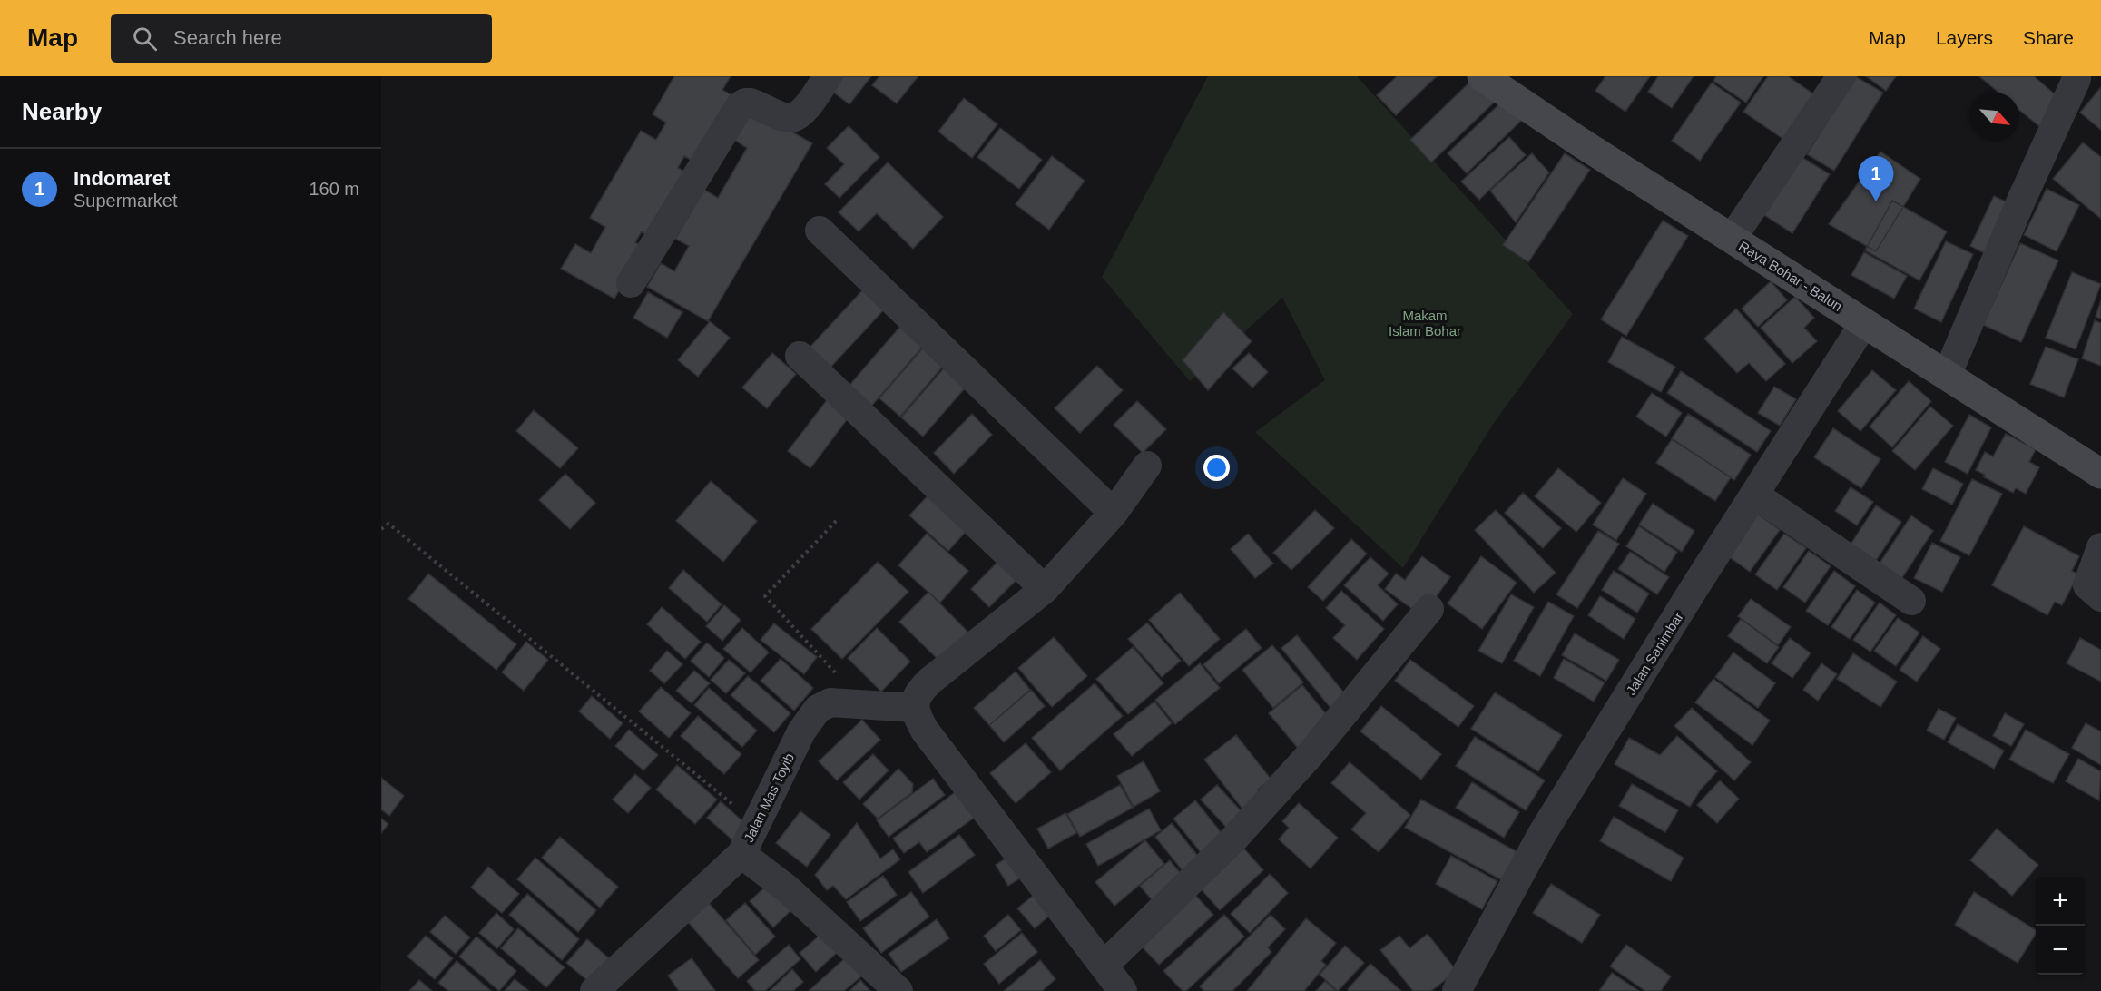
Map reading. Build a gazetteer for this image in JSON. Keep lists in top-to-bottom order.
{
  "streets": {
    "street": ["Raya Bohar - Balun", "Jalan Sanimbar", "Jalan Mas Toyib"]
  },
  "crossings": [
    ["Raya Bohar - Balun", "Jalan Sanimbar"]
  ],
  "parks": ["Makam Islam Bohar"],
  "north": "bottom right",
  "page": {
    "header": "Map",
    "search": "Search here",
    "nav": ["Map", "Layers", "Share"],
    "heading": "Nearby",
    "list": [
      {
        "mark": "1",
        "name": "Indomaret",
        "note": "Supermarket",
        "value": "160 m"
      }
    ],
    "pins": "1",
    "map_buttons": ["+", "−"]
  }
}
